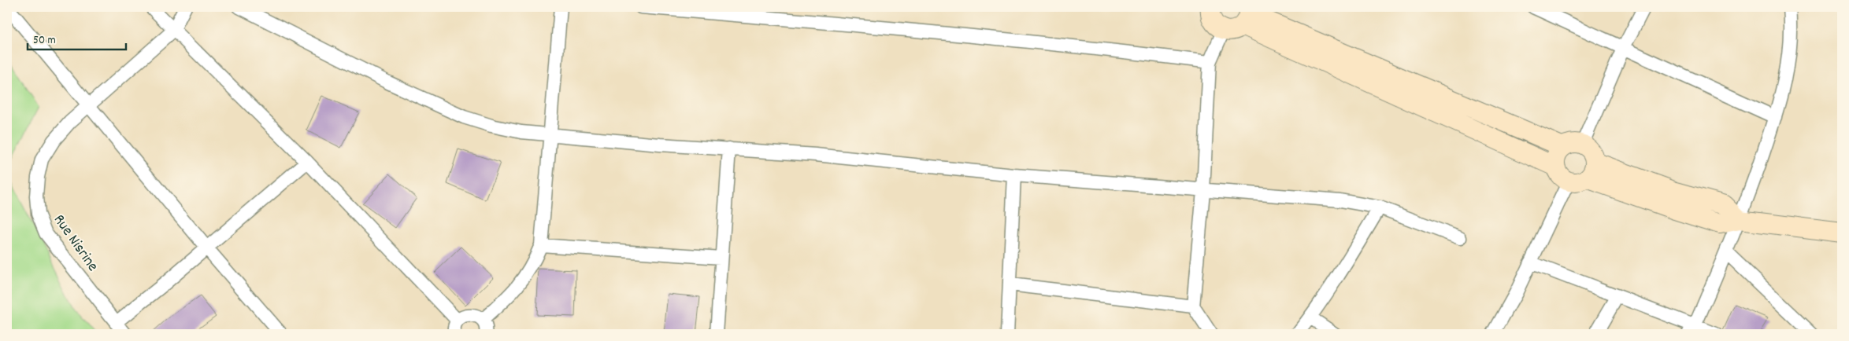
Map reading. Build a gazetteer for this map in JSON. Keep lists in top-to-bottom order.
{
  "streets": {
    "street": ["Rue Nisrine"]
  },
  "scale_bar": "50 m"
}
